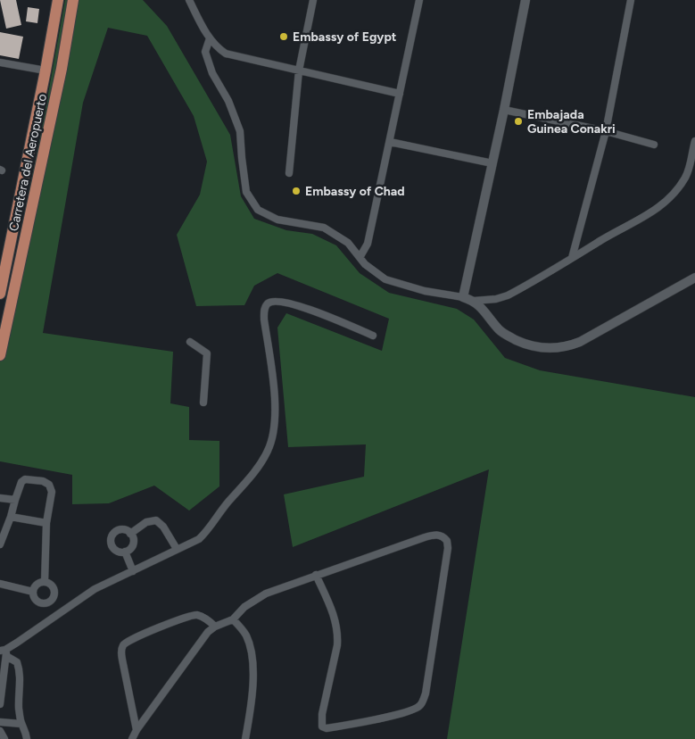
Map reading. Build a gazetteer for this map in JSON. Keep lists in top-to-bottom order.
{
  "streets": {
    "main road": ["Carretera del Aeropuerto"]
  },
  "places": ["Embassy of Egypt", "Embajada Guinea Conakri", "Embassy of Chad"]
}
